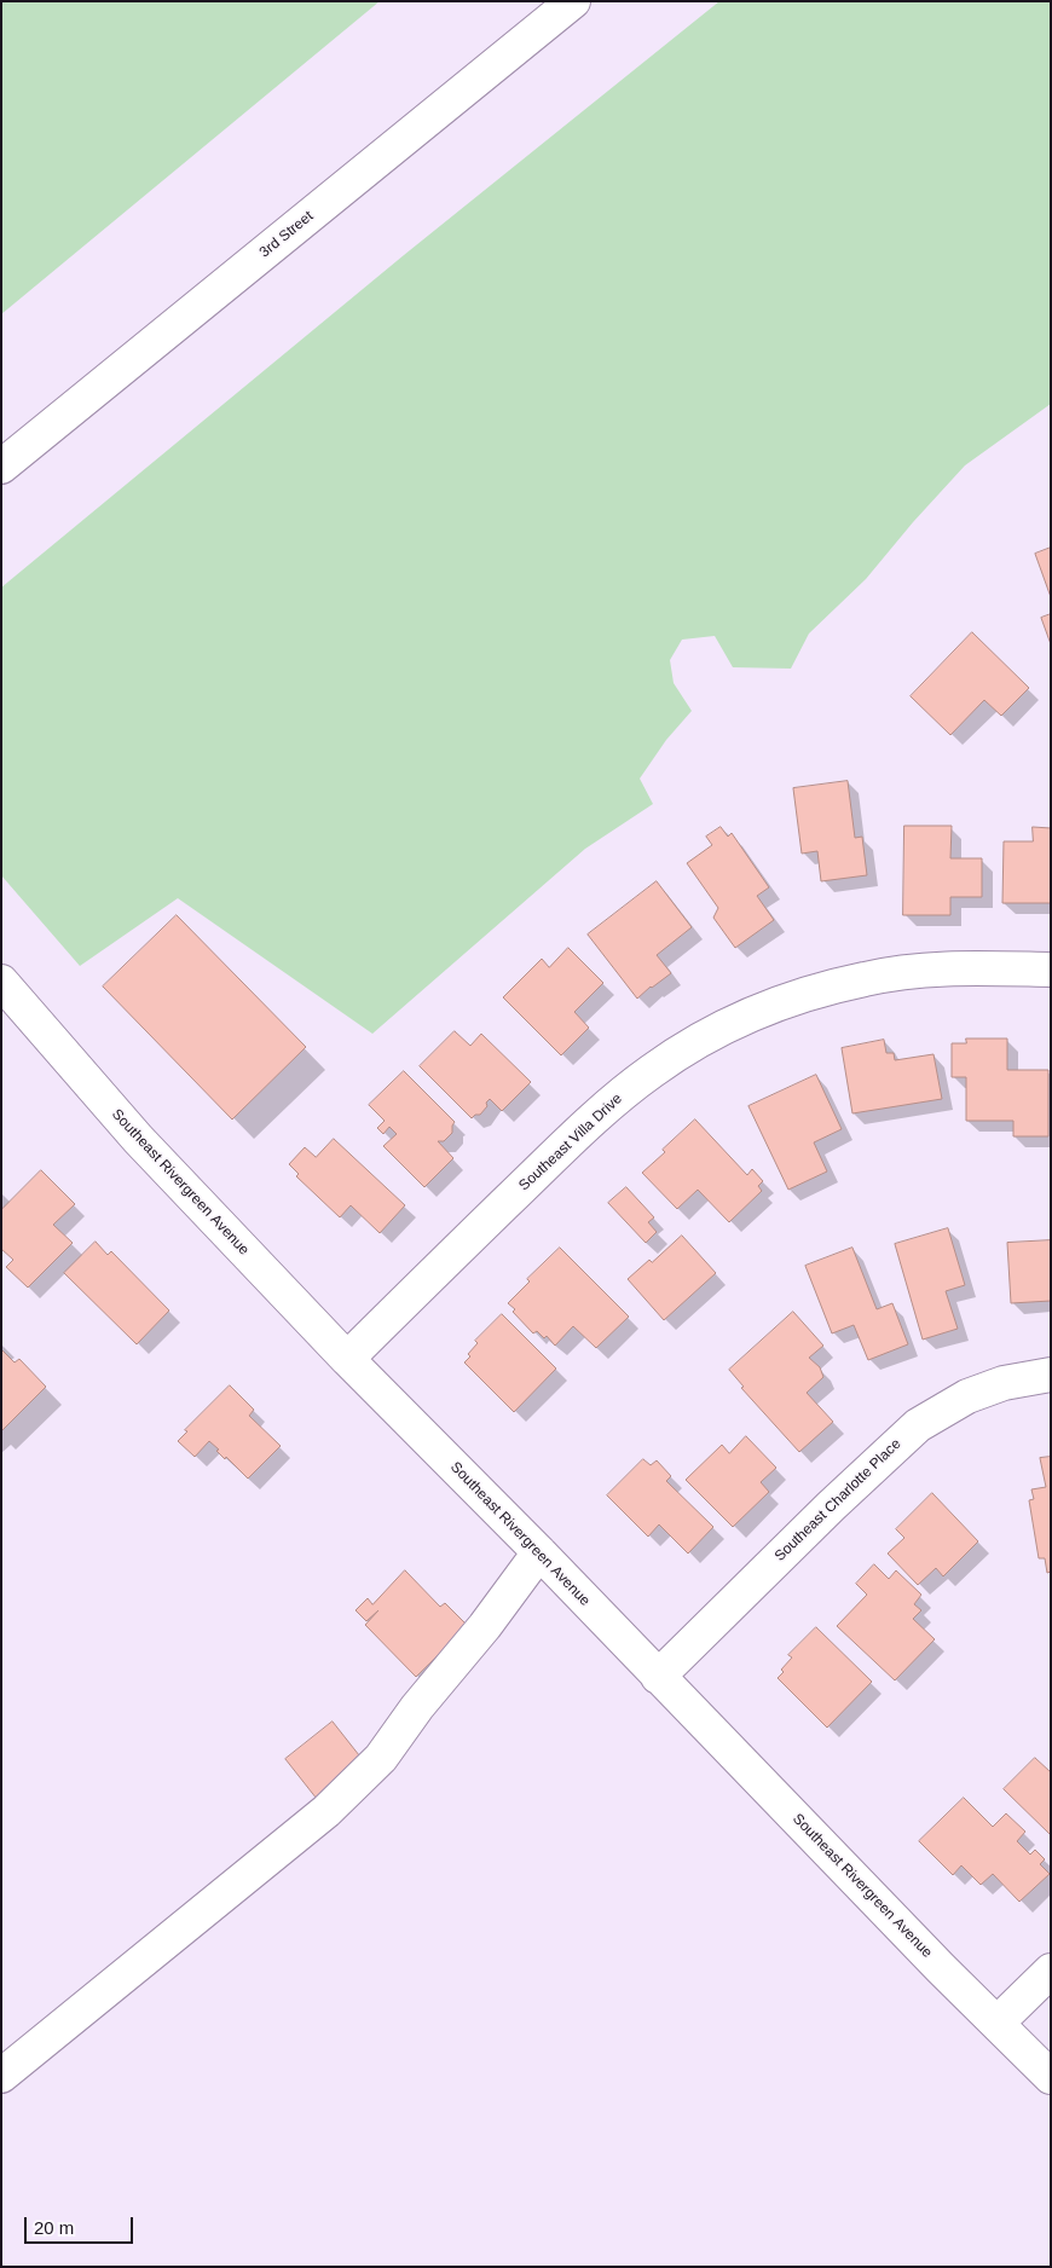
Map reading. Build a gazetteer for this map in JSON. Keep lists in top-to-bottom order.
{
  "streets": {
    "main road": [
      "3rd Street",
      "Southeast Villa Drive",
      "Southeast Rivergreen Avenue",
      "Southeast Charlotte Place"
    ]
  },
  "crossings": [
    ["Southeast Villa Drive", "Southeast Rivergreen Avenue"],
    ["Southeast Rivergreen Avenue", "Southeast Charlotte Place"]
  ],
  "scale_bar": "20 m"
}
